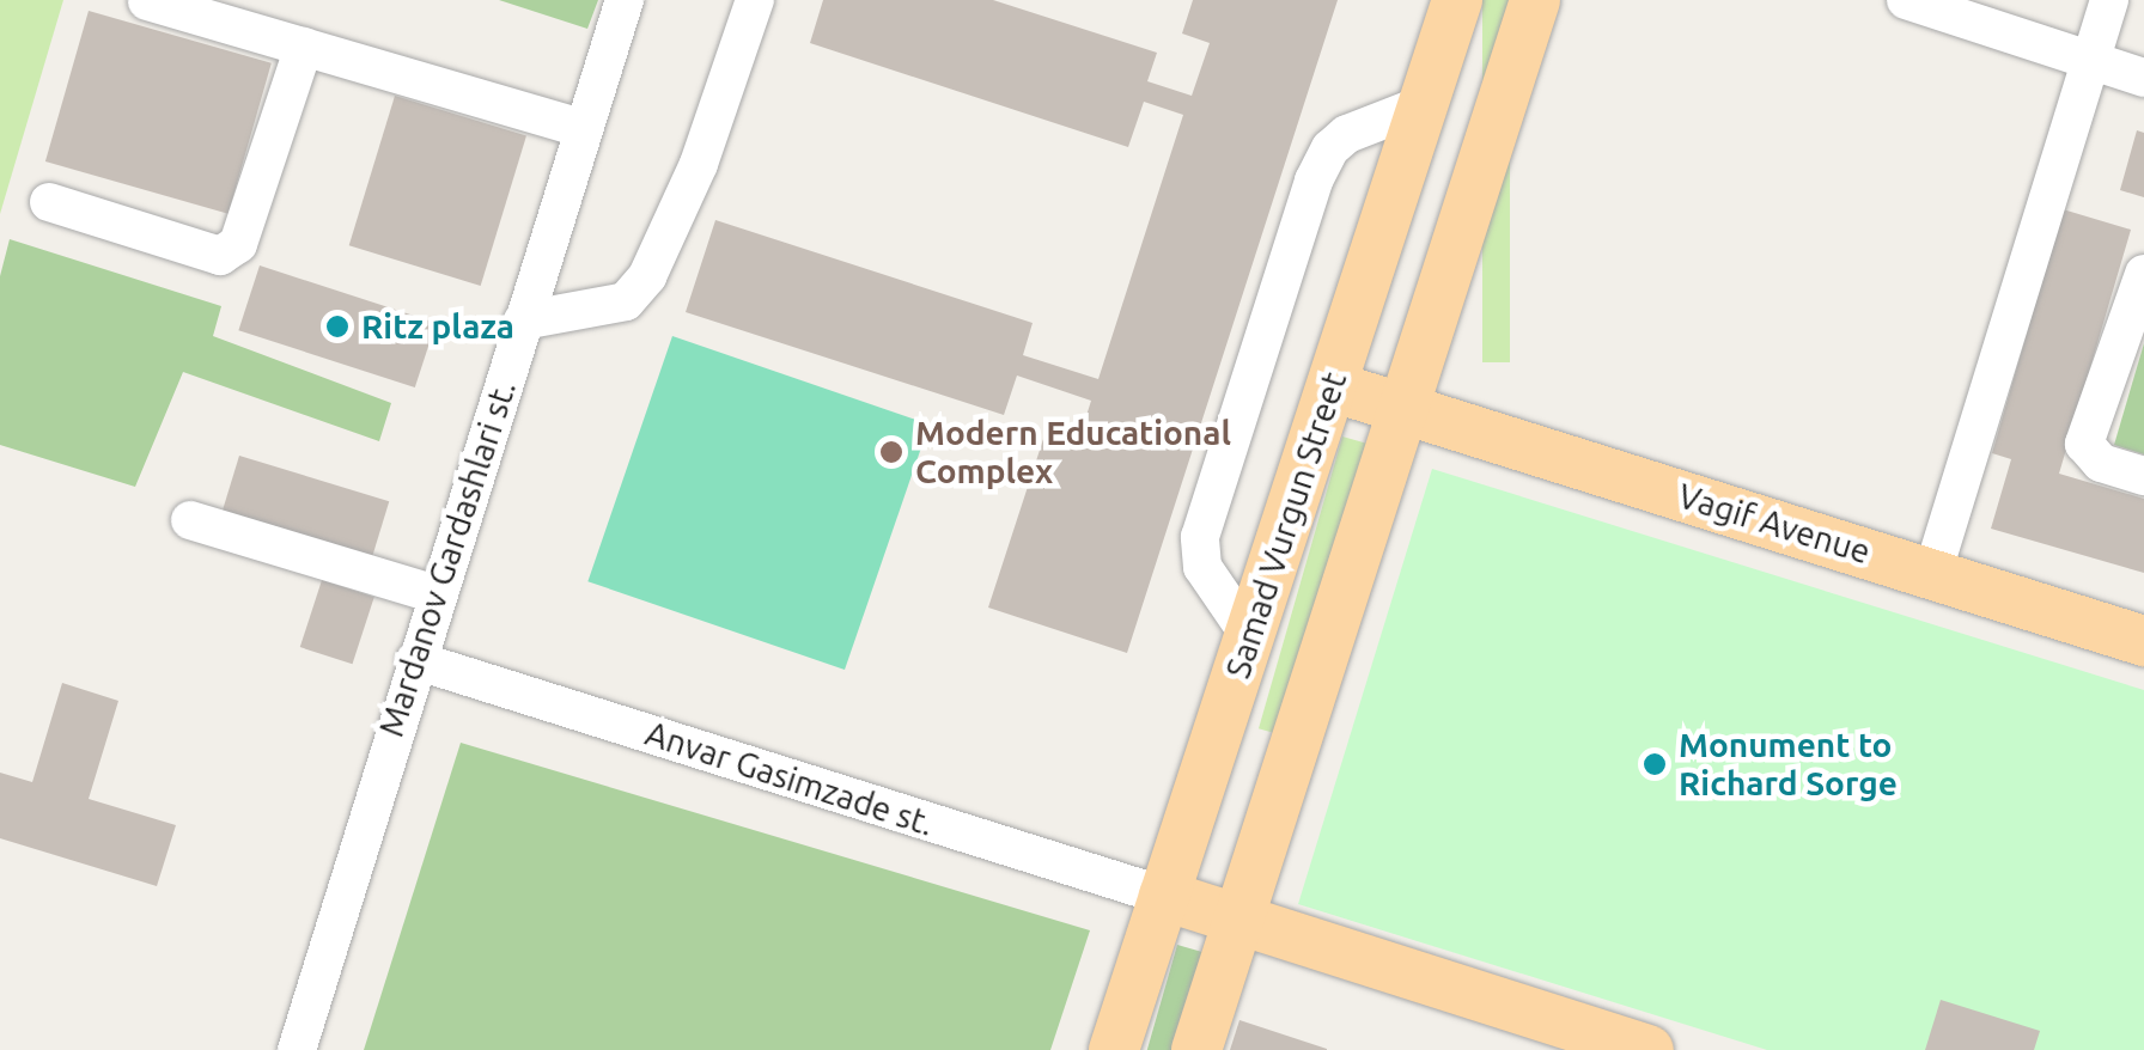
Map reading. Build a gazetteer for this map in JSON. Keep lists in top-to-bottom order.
{
  "streets": {
    "main road": ["Vagif Avenue", "Samad Vurgun Street"],
    "street": ["Mardanov Gardashlari st.", "Anvar Gasimzade st."]
  },
  "crossings": [
    ["Vagif Avenue", "Samad Vurgun Street"],
    ["Samad Vurgun Street", "Anvar Gasimzade st."],
    ["Mardanov Gardashlari st.", "Anvar Gasimzade st."]
  ],
  "places": ["Ritz plaza", "Modern Educational Complex", "Monument to Richard Sorge"]
}
